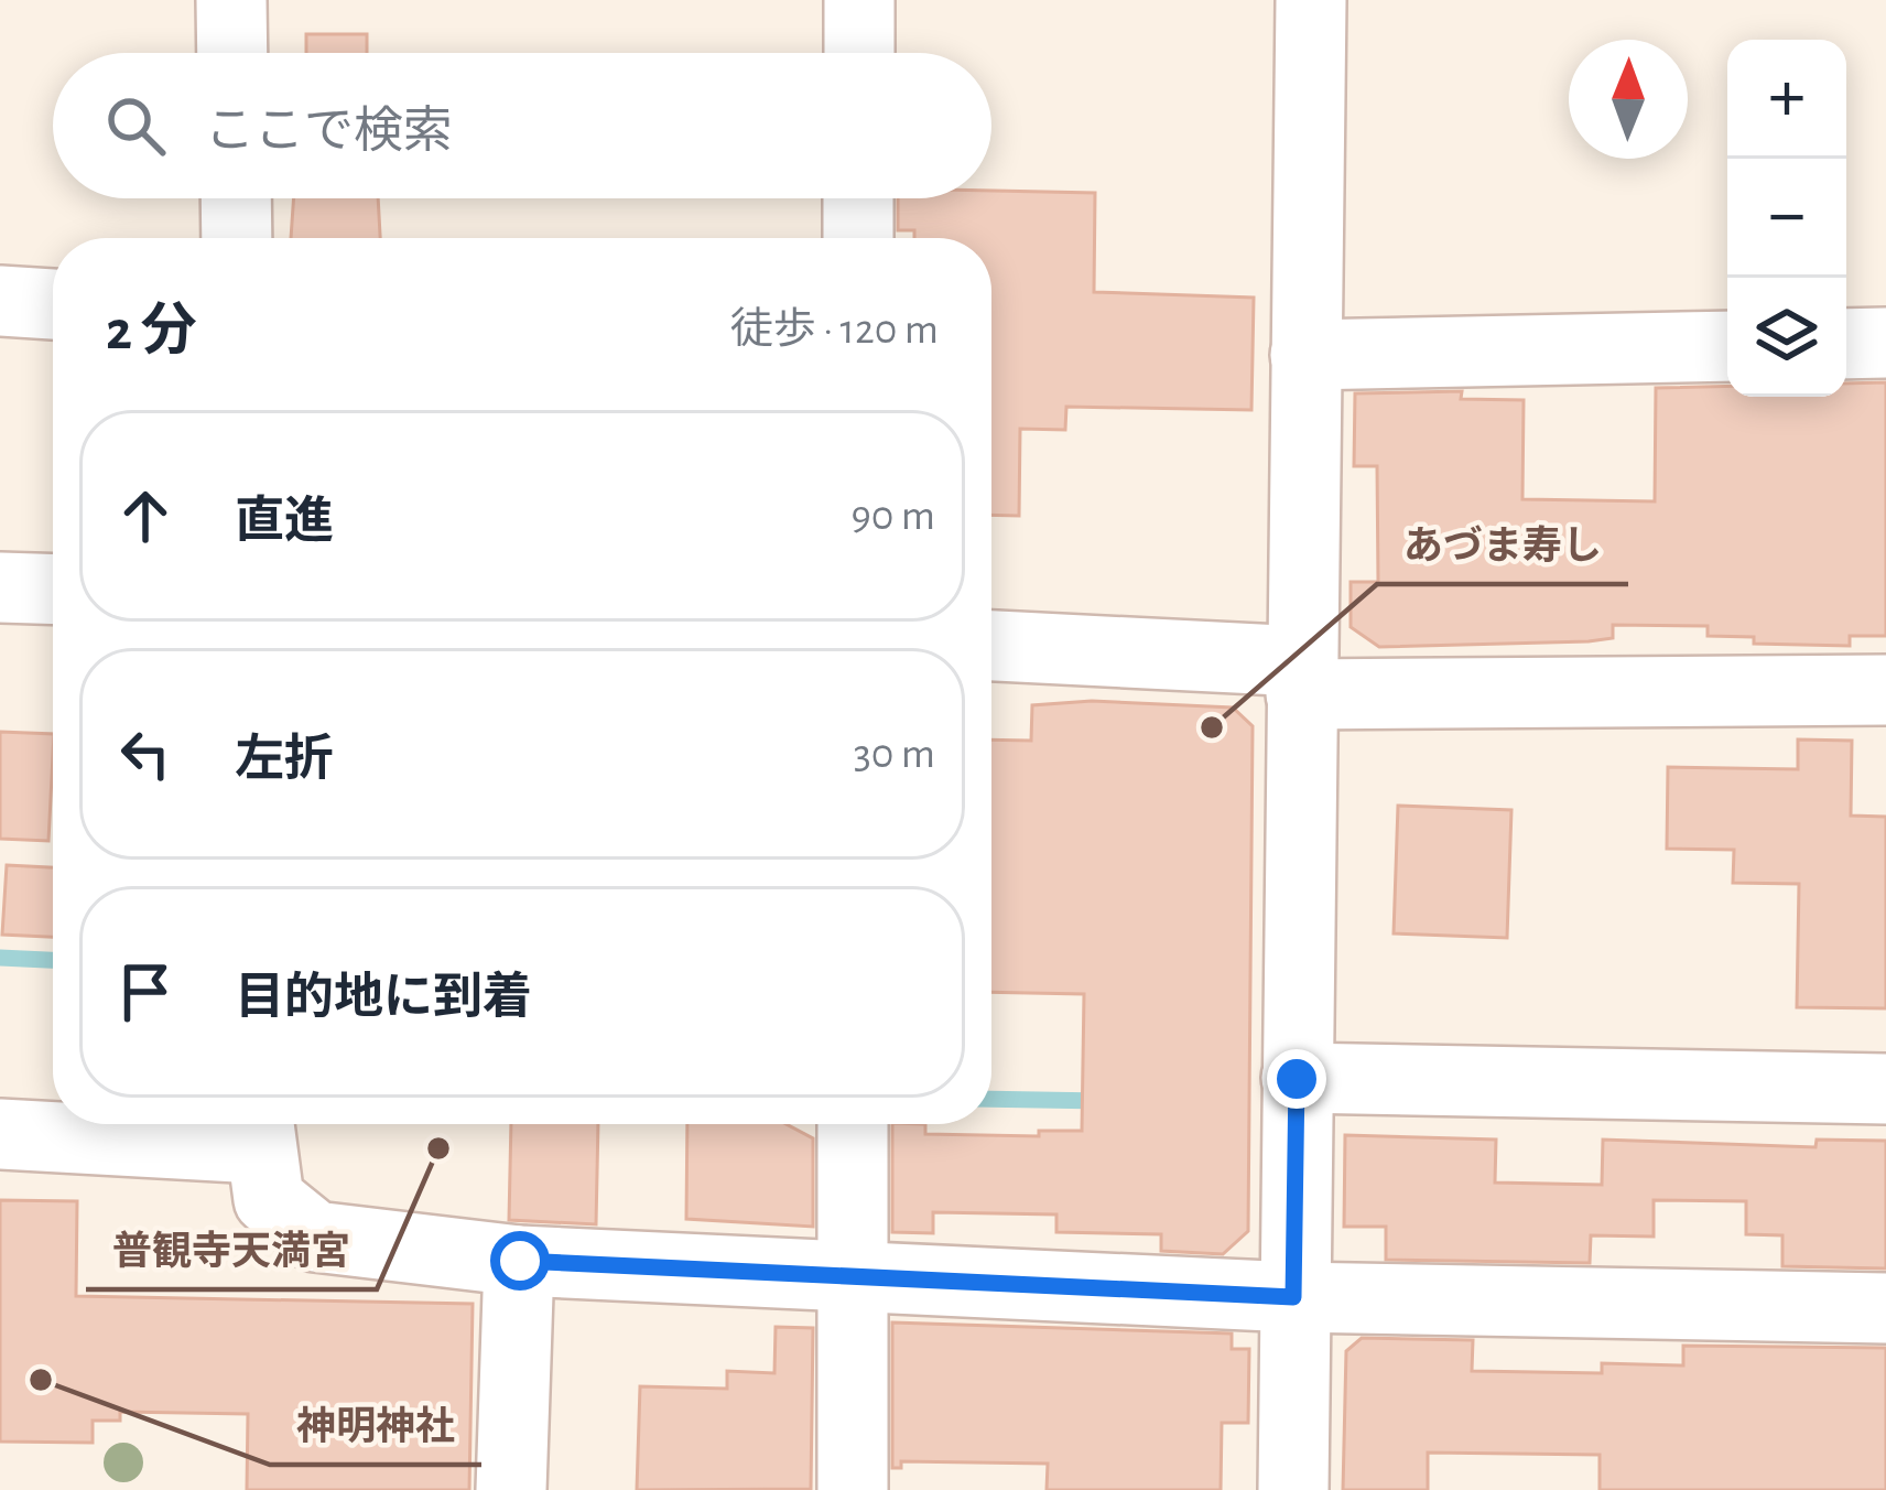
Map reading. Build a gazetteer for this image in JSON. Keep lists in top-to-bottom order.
{
  "places": ["あづま寿し", "普観寺天満宮", "神明神社"],
  "north": "top",
  "page": {
    "map_buttons": ["+", "−"],
    "search": "ここで検索",
    "heading": ["2 分", "徒歩 · 120 m"],
    "list": [
      ["直進", "90 m"],
      ["左折", "30 m"],
      "目的地に到着"
    ]
  }
}
